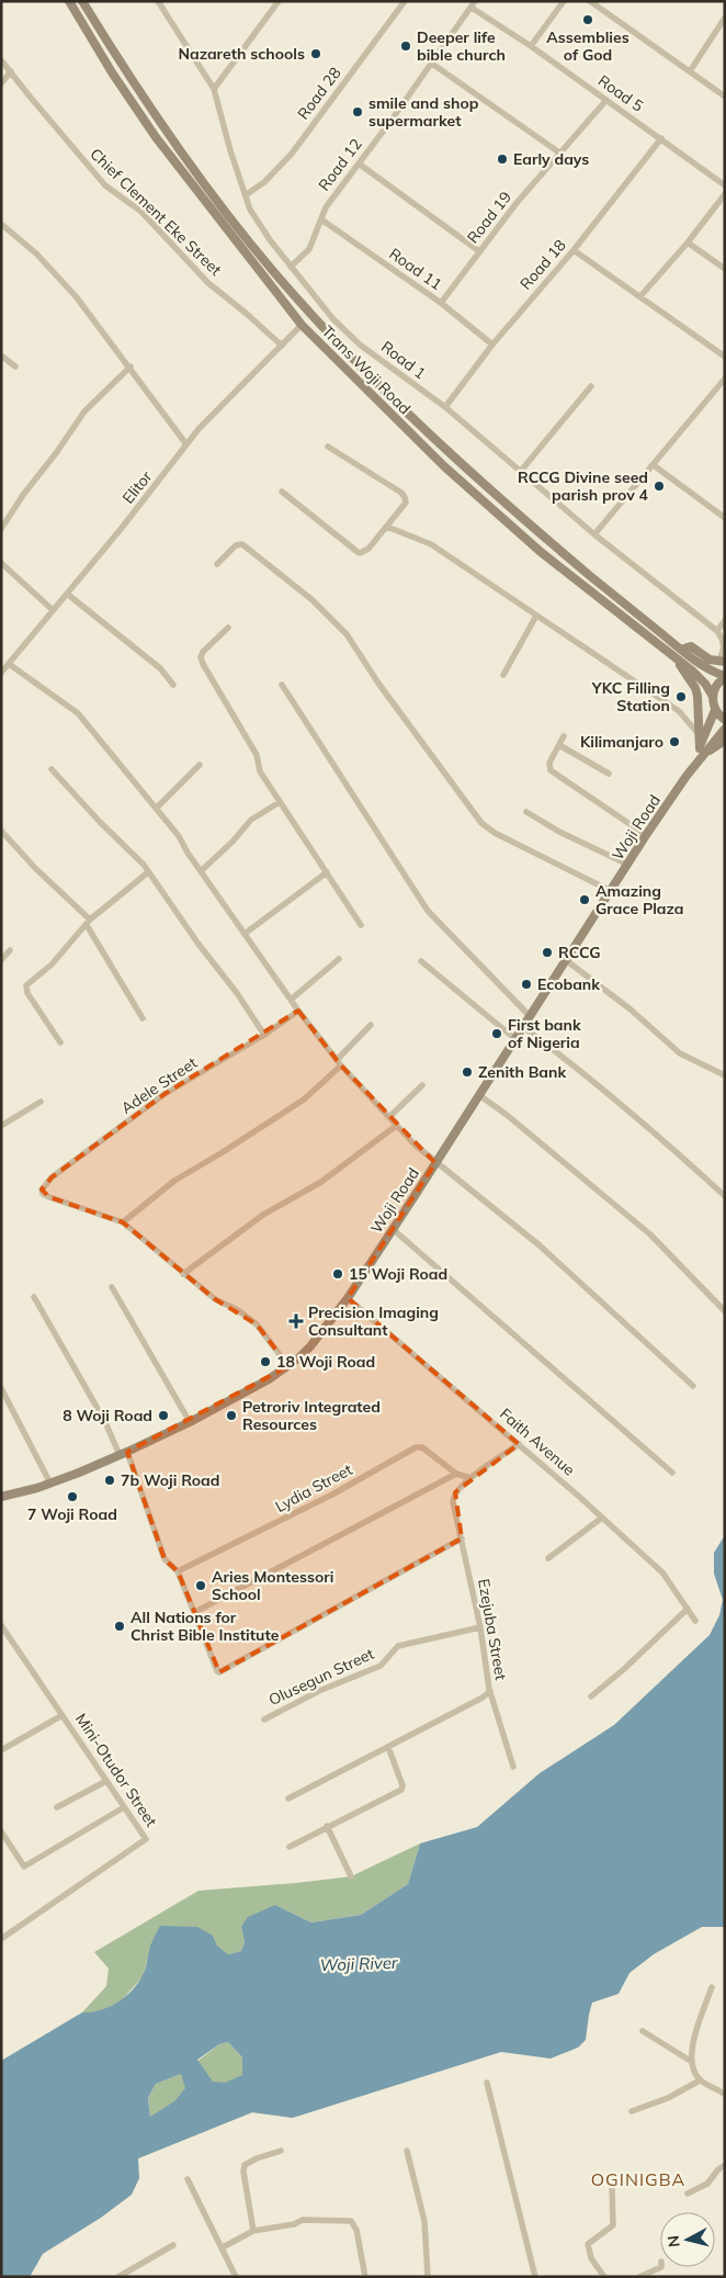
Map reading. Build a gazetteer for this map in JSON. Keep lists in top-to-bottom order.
{
  "streets": {
    "main road": ["Trans Woji Road", "Woji Road"],
    "street": [
      "Road 28",
      "Road 5",
      "Road 12",
      "Chief Clement Eke Street",
      "Road 19",
      "Road 18",
      "Road 11",
      "Road 1",
      "Elitor",
      "Adele Street",
      "Faith Avenue",
      "Lydia Street",
      "Ezejuba Street",
      "Olusegun Street",
      "Mini-Otudor Street"
    ]
  },
  "crossings": [
    ["Road 28", "Road 1"],
    ["Road 5", "Road 12"],
    ["Road 5", "Road 19"],
    ["Road 5", "Road 18"],
    ["Road 12", "Road 11"],
    ["Road 12", "Road 1"],
    ["Chief Clement Eke Street", "Elitor"],
    ["Road 19", "Road 11"],
    ["Road 18", "Road 11"],
    ["Road 18", "Road 1"],
    ["Trans Woji Road", "Elitor"],
    ["Woji Road", "Faith Avenue"],
    ["Faith Avenue", "Ezejuba Street"],
    ["Ezejuba Street", "Olusegun Street"]
  ],
  "districts": ["OGINIGBA"],
  "water": ["Woji River"],
  "places": {
    "other": [
      "Assemblies of God",
      "Deeper life bible church",
      "Nazareth schools",
      "smile and shop supermarket",
      "Early days",
      "RCCG Divine seed parish prov 4",
      "YKC Filling Station",
      "Kilimanjaro",
      "Amazing Grace Plaza",
      "RCCG",
      "Ecobank",
      "First bank of Nigeria",
      "Zenith Bank",
      "15 Woji Road",
      "18 Woji Road",
      "8 Woji Road",
      "Petroriv Integrated Resources",
      "7b Woji Road",
      "7 Woji Road",
      "Aries Montessori School",
      "All Nations for Christ Bible Institute"
    ],
    "health": ["Precision Imaging Consultant"]
  },
  "north": "left"
}
